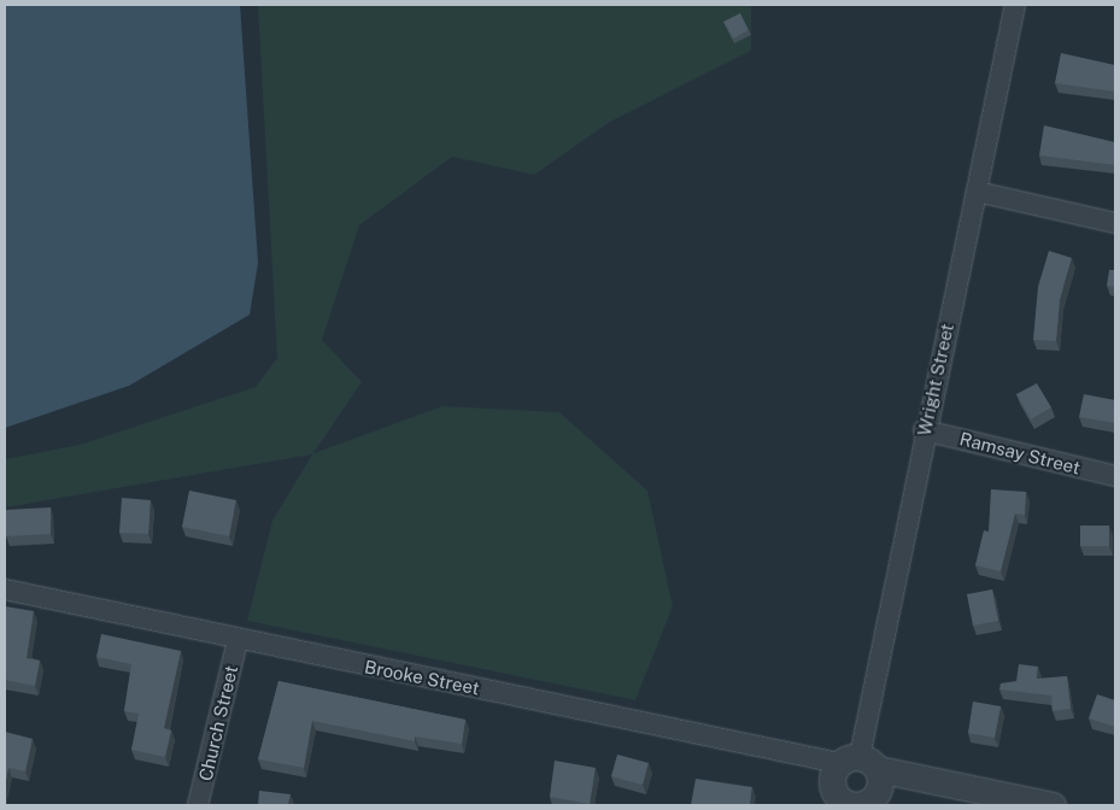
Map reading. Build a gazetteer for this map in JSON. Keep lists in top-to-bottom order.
{
  "streets": {
    "street": [
      "Wright Street",
      "Ramsay Street",
      "Brooke Street",
      "Church Street"
    ]
  },
  "crossings": [
    ["Wright Street", "Ramsay Street"],
    ["Wright Street", "Brooke Street"],
    ["Brooke Street", "Church Street"]
  ]
}
